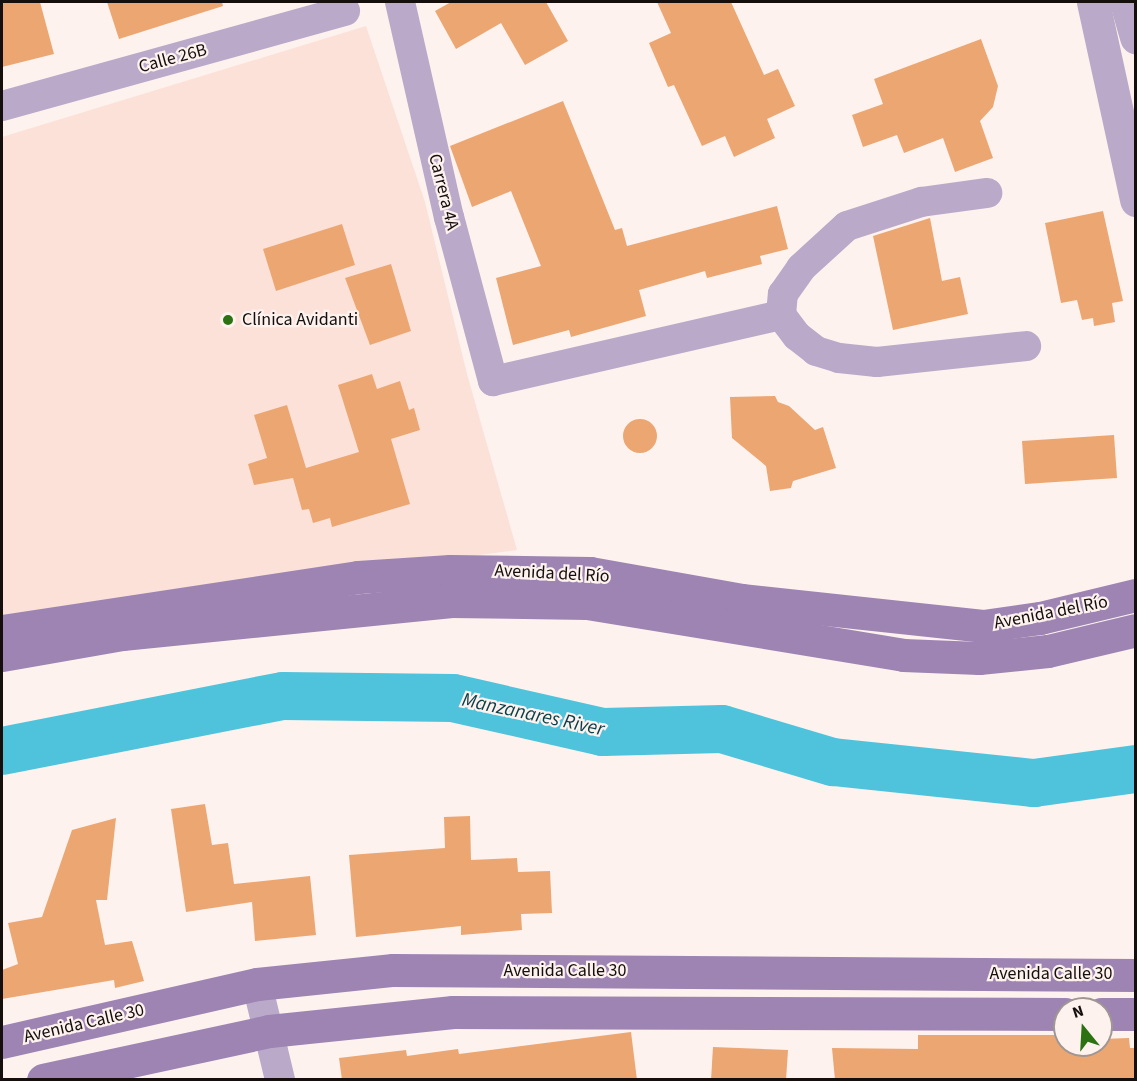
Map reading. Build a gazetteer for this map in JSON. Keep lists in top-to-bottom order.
{
  "streets": {
    "main road": ["Avenida del Río", "Avenida Calle 30"],
    "street": ["Calle 26B", "Carrera 4A"]
  },
  "water": ["Manzanares River"],
  "places": ["Clínica Avidanti"],
  "north": "top"
}
